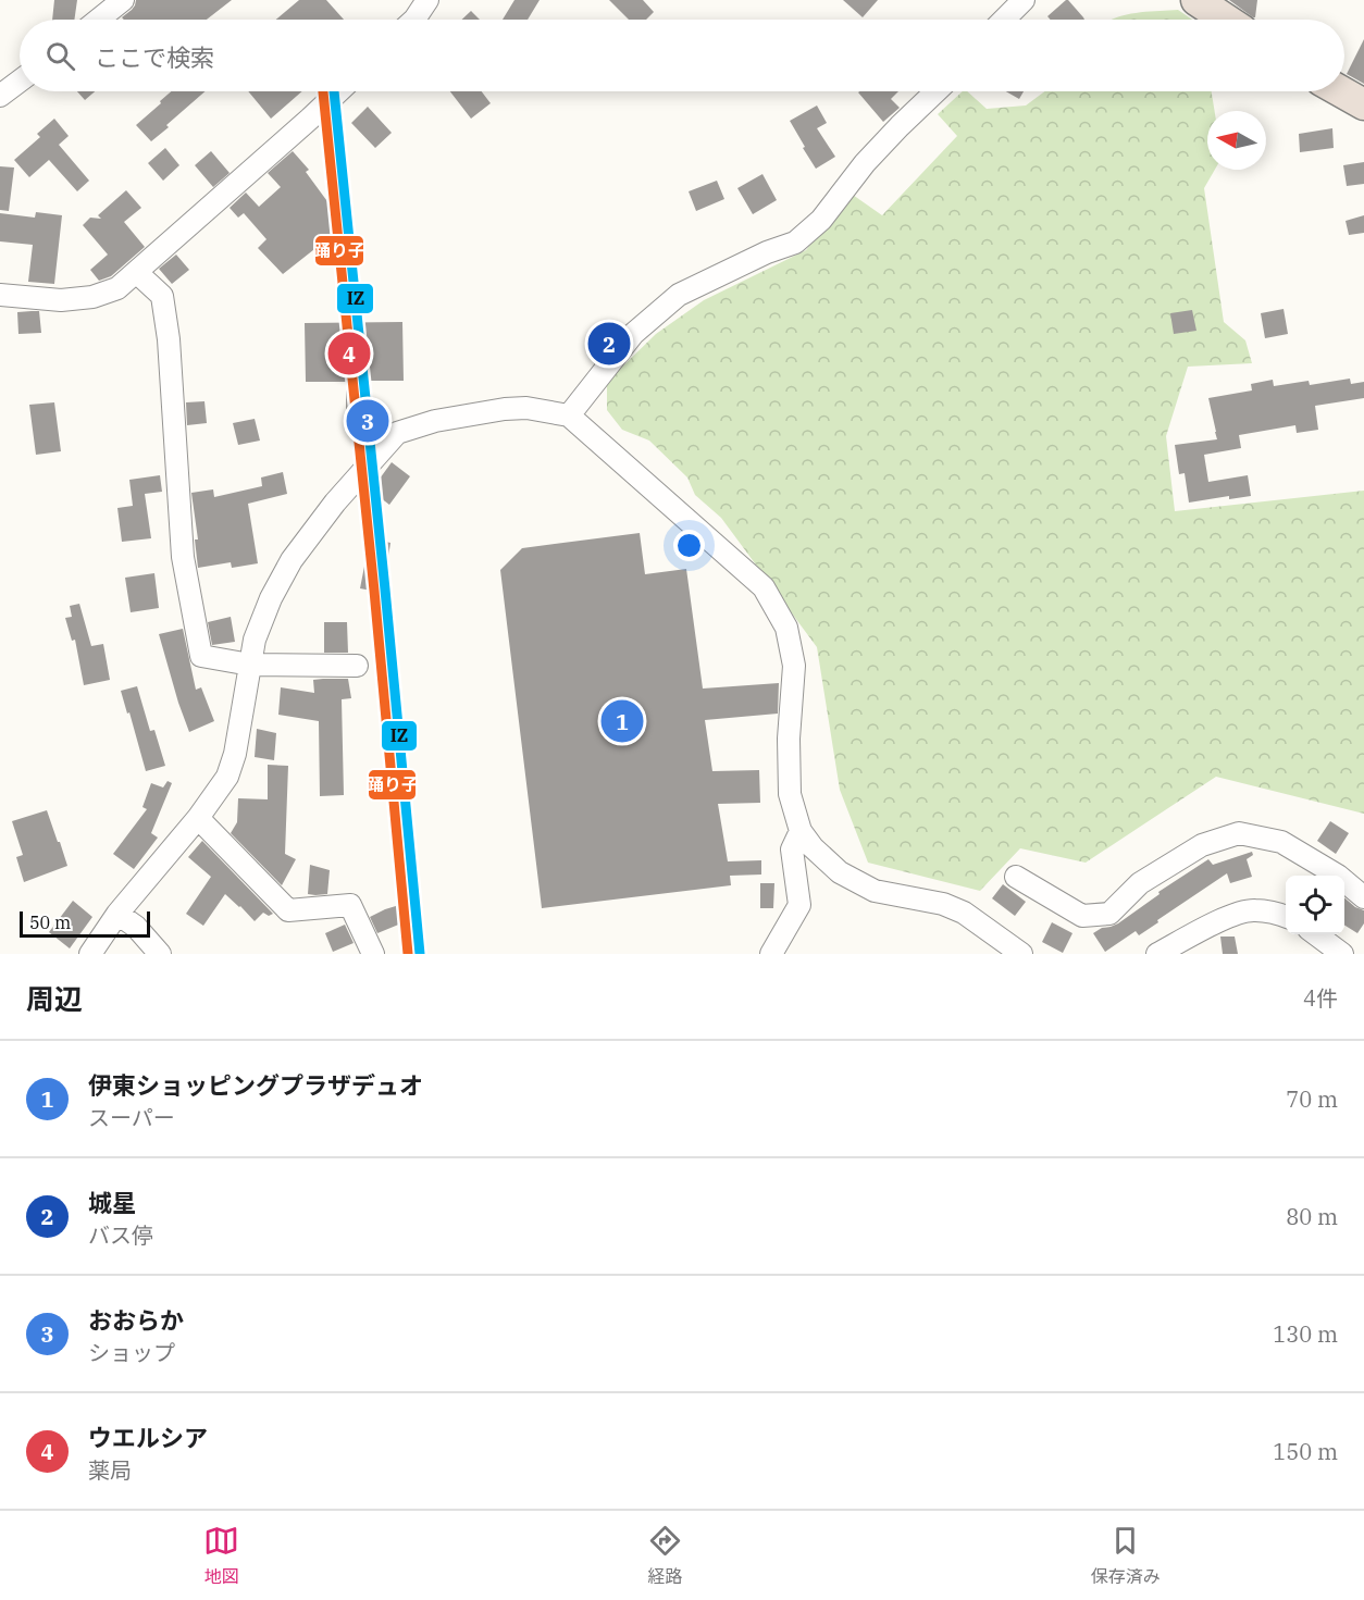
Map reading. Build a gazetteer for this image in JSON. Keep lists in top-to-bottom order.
{
  "lines": ["transit line IZ", "transit line 踊り子"],
  "scale_bar": "50 m",
  "north": "left",
  "page": {
    "search": "ここで検索",
    "pins": [
      "2",
      "4",
      "3",
      "1"
    ],
    "scale": "50 m",
    "heading": ["周辺", "4件"],
    "list": [
      {
        "mark": "1",
        "name": "伊東ショッピングプラザデュオ",
        "note": "スーパー",
        "value": "70 m"
      },
      {
        "mark": "2",
        "name": "城星",
        "note": "バス停",
        "value": "80 m"
      },
      {
        "mark": "3",
        "name": "おおらか",
        "note": "ショップ",
        "value": "130 m"
      },
      {
        "mark": "4",
        "name": "ウエルシア",
        "note": "薬局",
        "value": "150 m"
      }
    ],
    "nav": ["地図", "経路", "保存済み"]
  }
}
